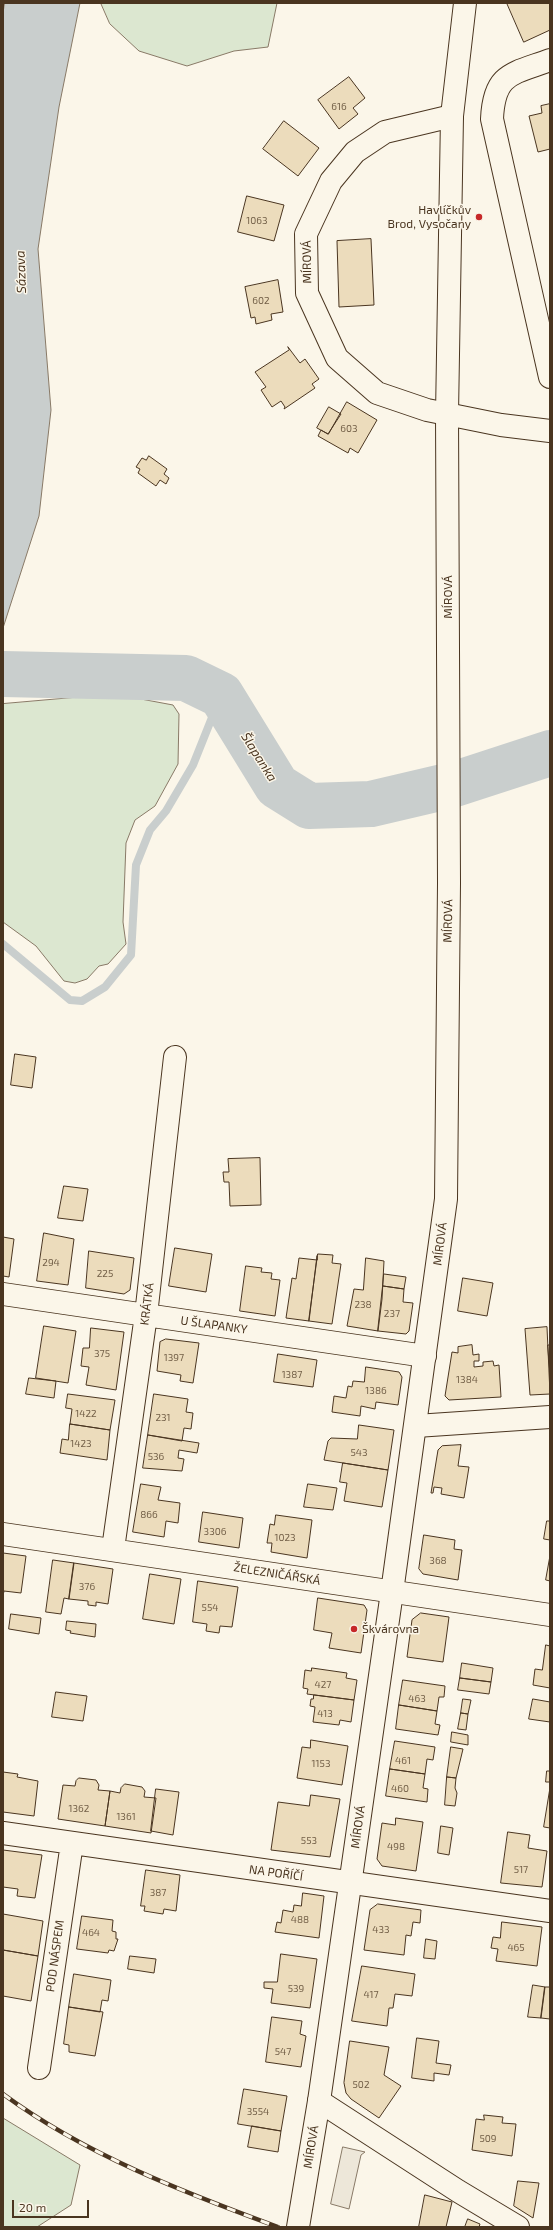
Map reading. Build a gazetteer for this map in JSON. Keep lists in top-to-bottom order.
{
  "streets": {
    "street": [
      "MÍROVÁ",
      "KRÁTKÁ",
      "U ŠLAPANKY",
      "ŽELEZNIČÁŘSKÁ",
      "NA POŘÍČÍ",
      "POD NÁSPEM"
    ]
  },
  "crossings": [
    ["MÍROVÁ", "U ŠLAPANKY"],
    ["MÍROVÁ", "ŽELEZNIČÁŘSKÁ"],
    ["MÍROVÁ", "NA POŘÍČÍ"],
    ["KRÁTKÁ", "U ŠLAPANKY"],
    ["KRÁTKÁ", "ŽELEZNIČÁŘSKÁ"],
    ["NA POŘÍČÍ", "POD NÁSPEM"]
  ],
  "water": ["Sázava", "Šlapanka"],
  "places": ["Havlíčkův Brod, Vysočany", "Škvárovna"],
  "house_numbers": [
    "616",
    "1063",
    "602",
    "603",
    "294",
    "225",
    "238",
    "237",
    "375",
    "1397",
    "1387",
    "1384",
    "1386",
    "1422",
    "231",
    "1423",
    "543",
    "536",
    "866",
    "3306",
    "1023",
    "368",
    "376",
    "554",
    "427",
    "463",
    "413",
    "461",
    "1153",
    "460",
    "1362",
    "1361",
    "553",
    "498",
    "517",
    "387",
    "488",
    "433",
    "464",
    "465",
    "539",
    "417",
    "547",
    "502",
    "3554",
    "509"
  ],
  "scale_bar": "20 m"
}
